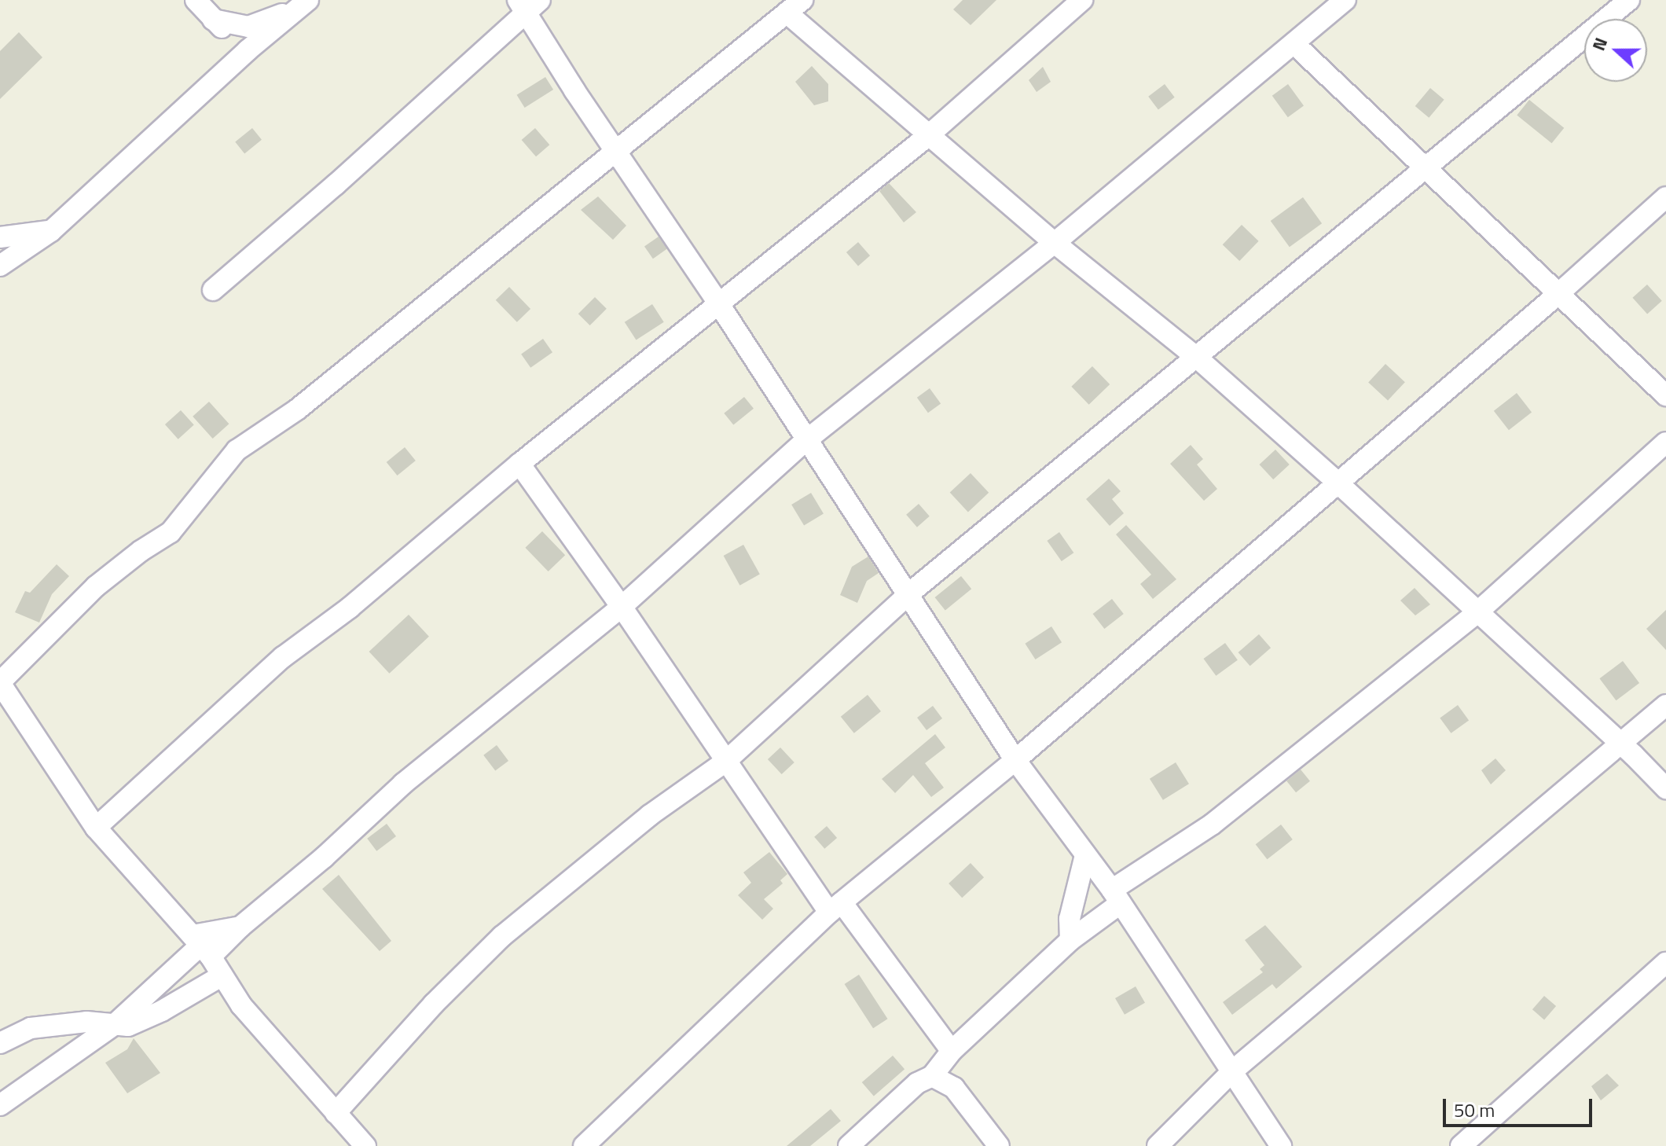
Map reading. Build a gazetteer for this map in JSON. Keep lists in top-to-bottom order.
{
  "scale_bar": "50 m",
  "north": "left"
}
